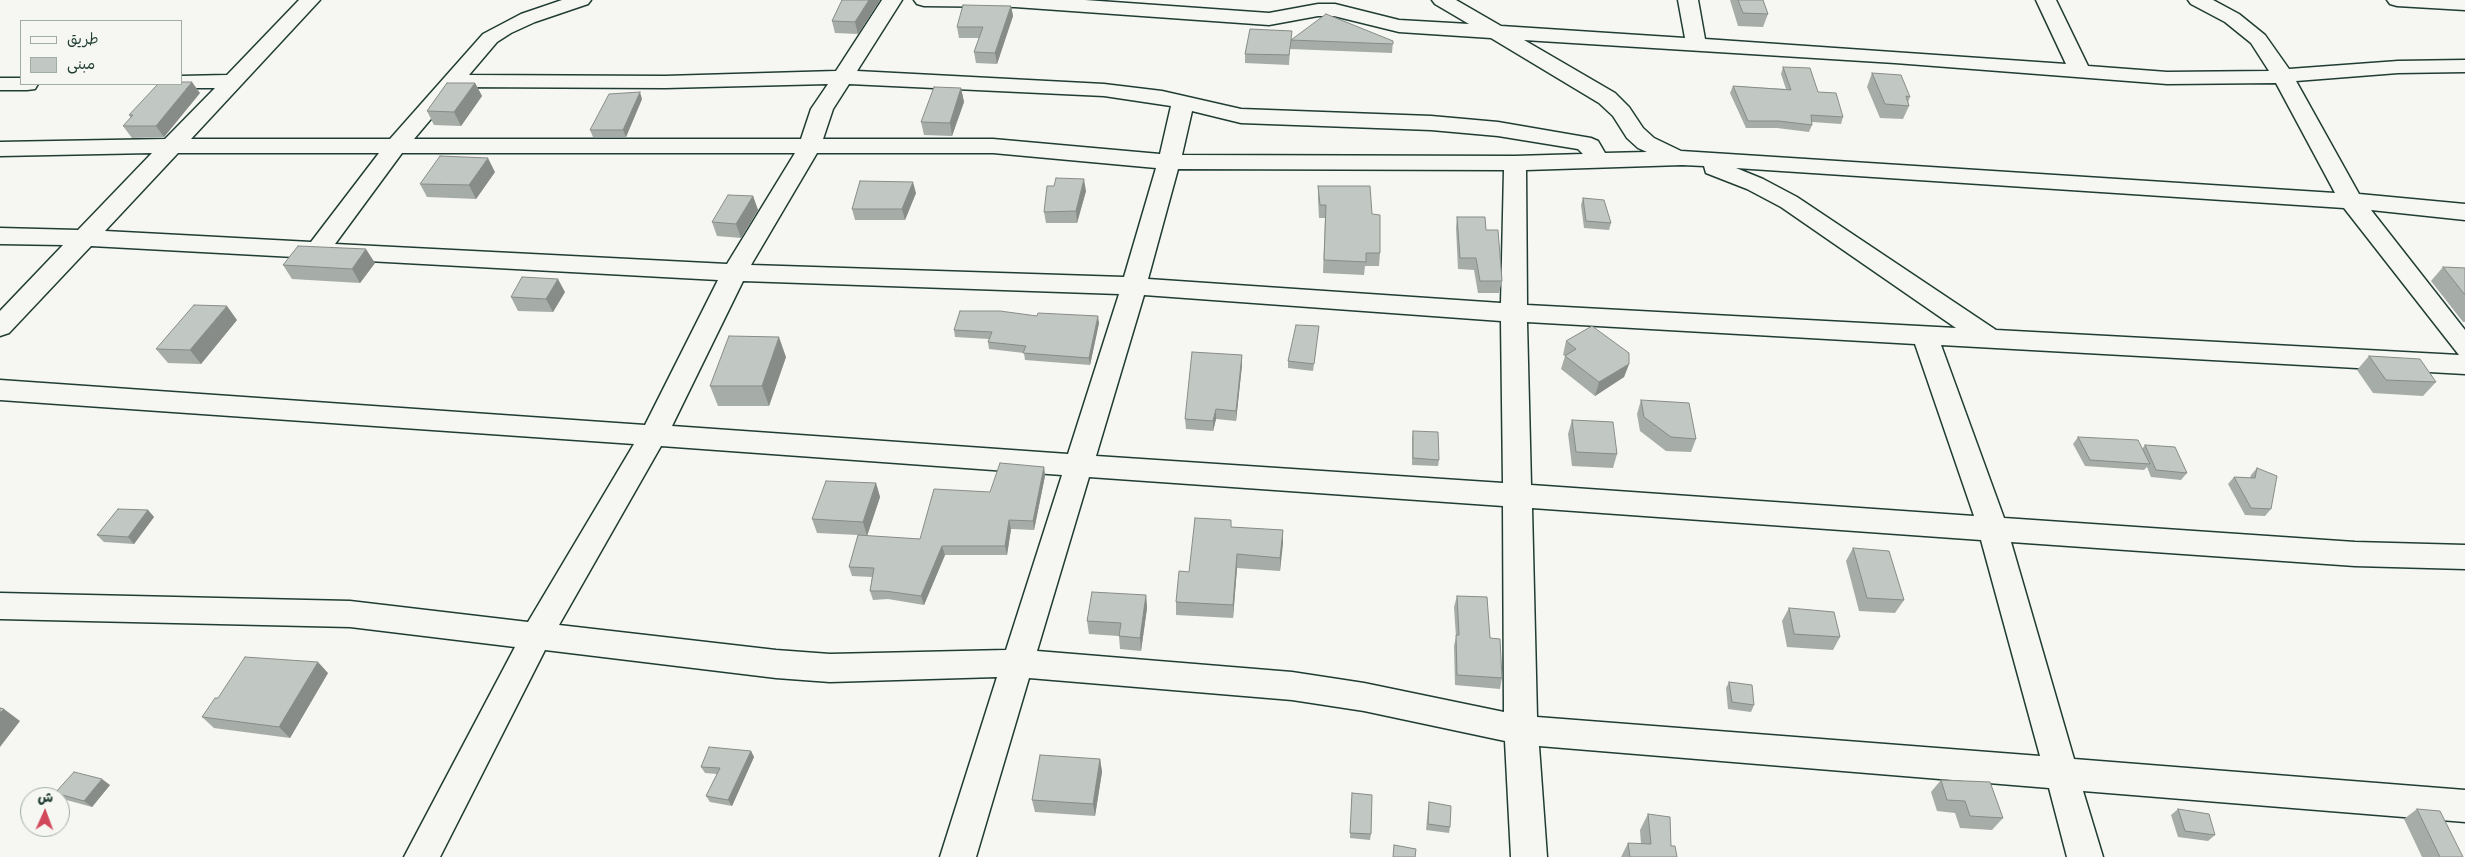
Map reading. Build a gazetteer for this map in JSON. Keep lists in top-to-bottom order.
{
  "legend": ["طريق", "مبنى"],
  "north": "top"
}
